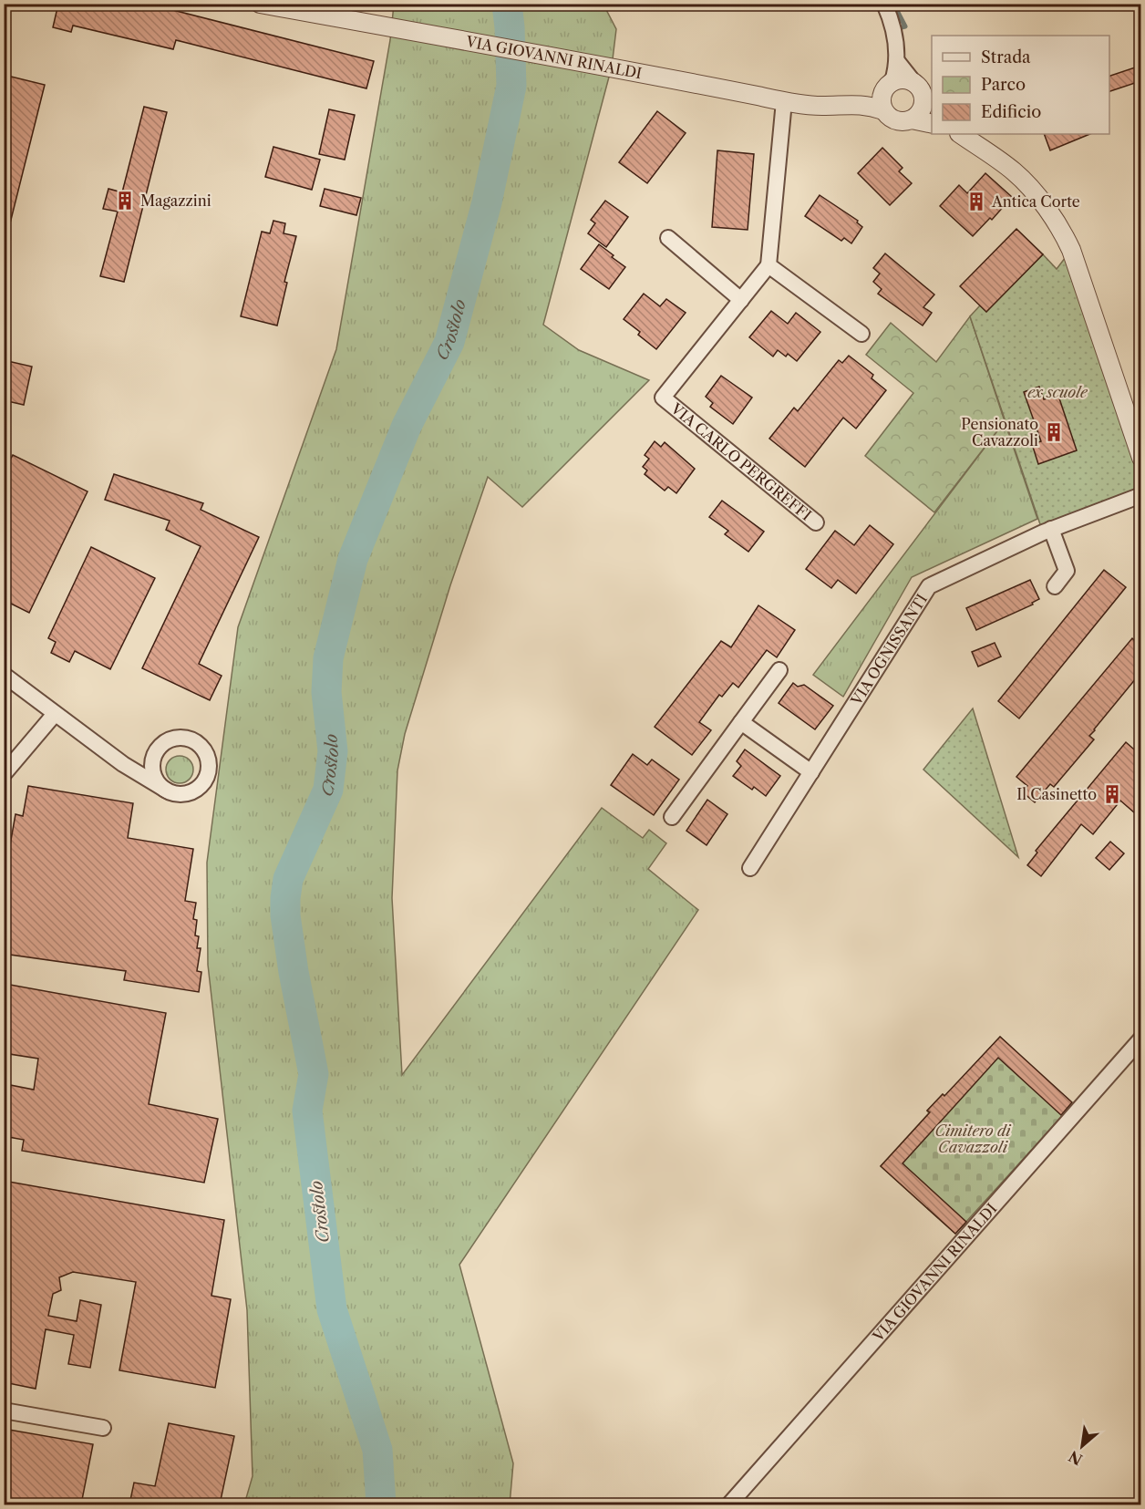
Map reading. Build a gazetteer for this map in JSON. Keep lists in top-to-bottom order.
{
  "streets": {
    "street": ["VIA GIOVANNI RINALDI", "VIA CARLO PERGREFFI", "VIA OGNISSANTI"]
  },
  "water": ["Crostolo"],
  "parks": ["ex scuole", "Cimitero di Cavazzoli"],
  "places": {
    "building": [
      "Magazzini",
      "Antica Corte",
      "Pensionato Cavazzoli",
      "Il Casinetto"
    ]
  },
  "legend": ["Strada", "Parco", "Edificio"],
  "north": "bottom left"
}
